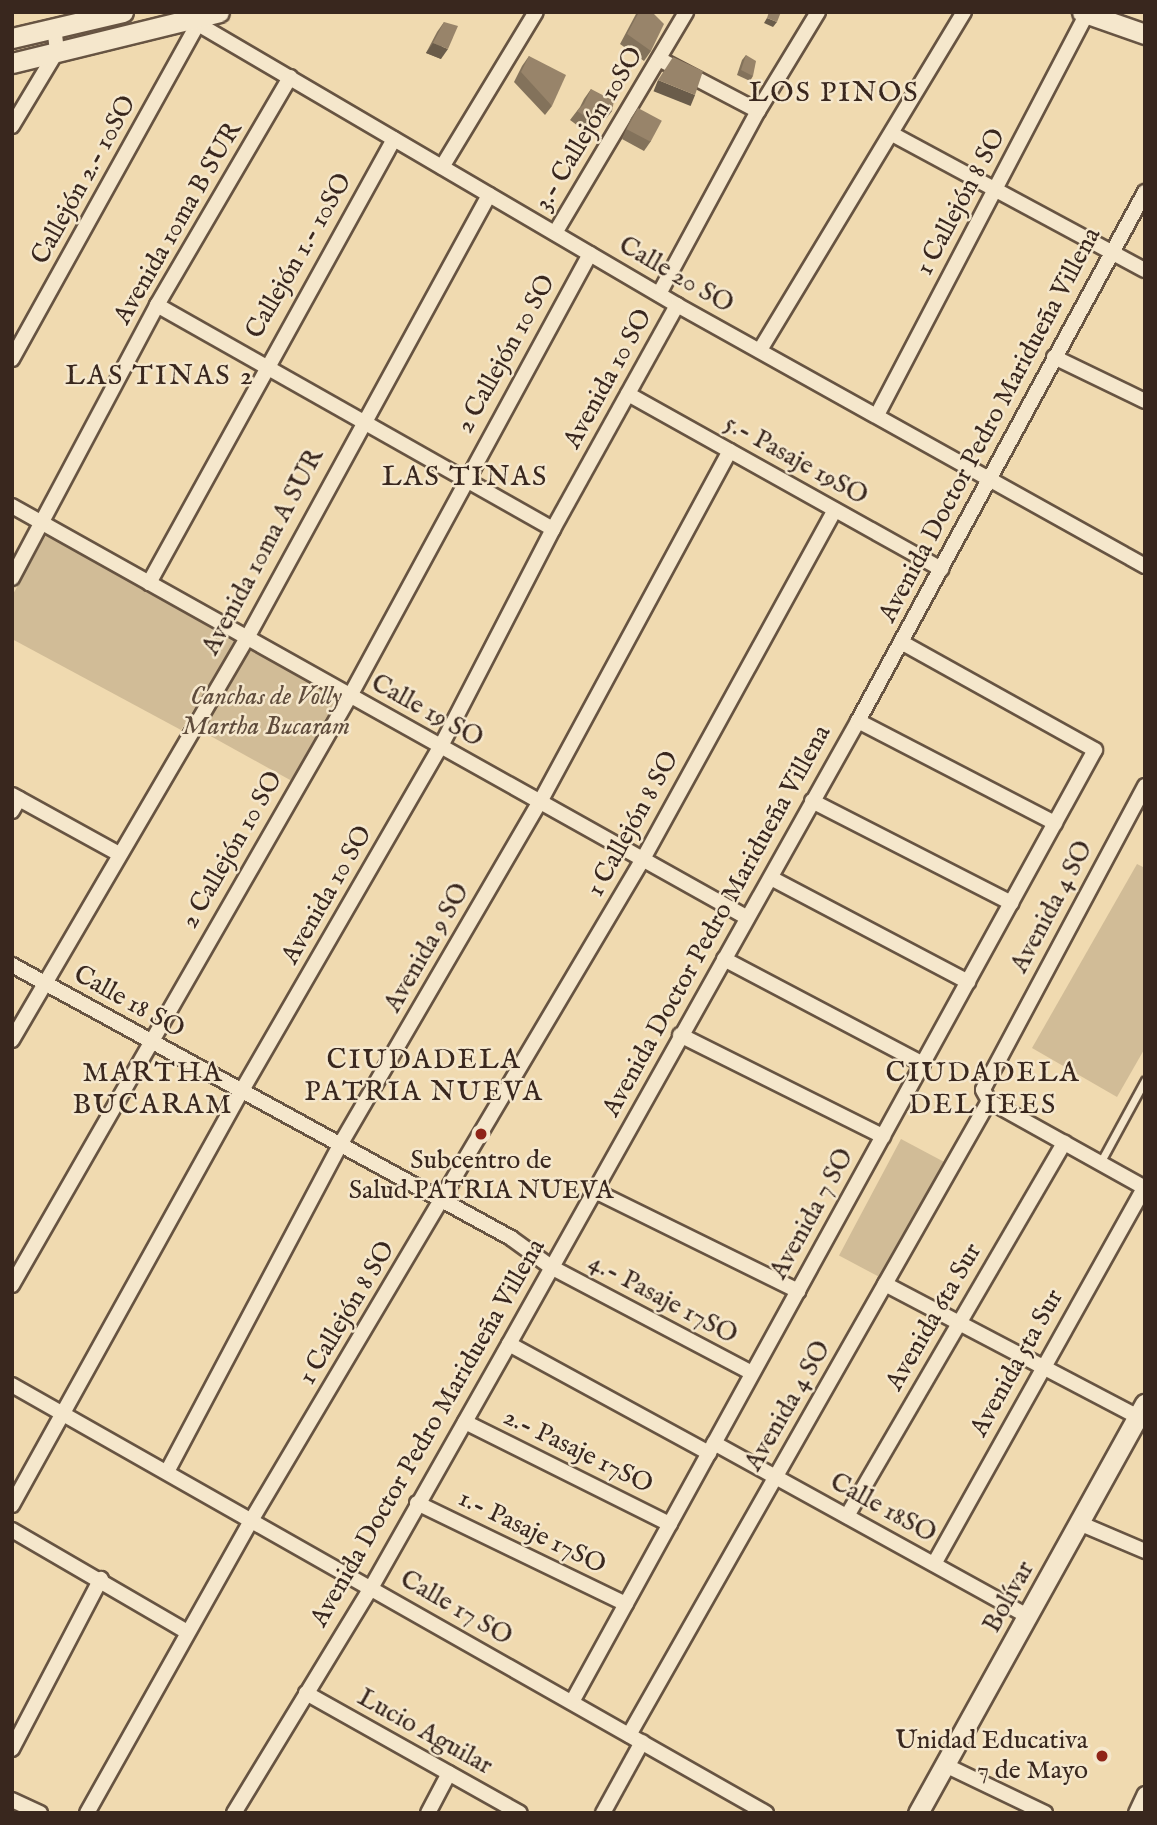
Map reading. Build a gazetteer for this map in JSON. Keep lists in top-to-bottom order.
{
  "streets": {
    "street": [
      "3.- Callejón 10SO",
      "Callejón 2.- 10SO",
      "1 Callejón 8 SO",
      "Avenida 10ma B SUR",
      "Callejón 1.- 10SO",
      "Calle 20 SO",
      "2 Callejón 10 SO",
      "Avenida 10 SO",
      "Avenida Doctor Pedro Maridueña Villena",
      "5.- Pasaje 19SO",
      "Avenida 10ma A SUR",
      "Calle 19 SO",
      "Avenida 4 SO",
      "Avenida 9 SO",
      "Calle 18 SO",
      "Avenida 7 SO",
      "4.- Pasaje 17SO",
      "Avenida 6ta Sur",
      "Avenida 5ta Sur",
      "2.- Pasaje 17SO",
      "Calle 18SO",
      "1.- Pasaje 17SO",
      "Bolívar",
      "Calle 17 SO",
      "Lucio Aguilar"
    ]
  },
  "crossings": [
    ["3.- Callejón 10SO", "Calle 20 SO"],
    ["Callejón 2.- 10SO", "Calle 20 SO"],
    ["1 Callejón 8 SO", "Calle 20 SO"],
    ["1 Callejón 8 SO", "5.- Pasaje 19SO"],
    ["1 Callejón 8 SO", "Calle 19 SO"],
    ["1 Callejón 8 SO", "Calle 18 SO"],
    ["1 Callejón 8 SO", "Calle 17 SO"],
    ["Avenida 10ma B SUR", "Calle 20 SO"],
    ["Avenida 10ma B SUR", "Calle 19 SO"],
    ["Callejón 1.- 10SO", "Calle 20 SO"],
    ["Callejón 1.- 10SO", "Calle 19 SO"],
    ["Calle 20 SO", "2 Callejón 10 SO"],
    ["Calle 20 SO", "Avenida 10 SO"],
    ["Calle 20 SO", "Avenida Doctor Pedro Maridueña Villena"],
    ["Calle 20 SO", "Avenida 10ma A SUR"],
    ["2 Callejón 10 SO", "Calle 19 SO"],
    ["2 Callejón 10 SO", "Calle 18 SO"],
    ["Avenida 10 SO", "5.- Pasaje 19SO"],
    ["Avenida 10 SO", "Calle 19 SO"],
    ["Avenida 10 SO", "Calle 18 SO"],
    ["Avenida 10 SO", "Calle 17 SO"],
    ["Avenida Doctor Pedro Maridueña Villena", "5.- Pasaje 19SO"],
    ["Avenida Doctor Pedro Maridueña Villena", "Calle 19 SO"],
    ["Avenida Doctor Pedro Maridueña Villena", "Calle 18 SO"],
    ["Avenida Doctor Pedro Maridueña Villena", "Avenida 7 SO"],
    ["Avenida Doctor Pedro Maridueña Villena", "4.- Pasaje 17SO"],
    ["Avenida Doctor Pedro Maridueña Villena", "2.- Pasaje 17SO"],
    ["Avenida Doctor Pedro Maridueña Villena", "Calle 18SO"],
    ["Avenida Doctor Pedro Maridueña Villena", "1.- Pasaje 17SO"],
    ["Avenida Doctor Pedro Maridueña Villena", "Calle 17 SO"],
    ["Avenida Doctor Pedro Maridueña Villena", "Lucio Aguilar"],
    ["5.- Pasaje 19SO", "Avenida 9 SO"],
    ["Avenida 10ma A SUR", "Calle 19 SO"],
    ["Avenida 10ma A SUR", "Calle 18 SO"],
    ["Calle 19 SO", "Avenida 9 SO"],
    ["Avenida 4 SO", "Calle 18SO"],
    ["Avenida 4 SO", "Calle 17 SO"],
    ["Avenida 9 SO", "Calle 18 SO"],
    ["Avenida 9 SO", "Calle 17 SO"],
    ["Calle 18 SO", "4.- Pasaje 17SO"],
    ["Avenida 7 SO", "4.- Pasaje 17SO"],
    ["Avenida 7 SO", "2.- Pasaje 17SO"],
    ["Avenida 7 SO", "Calle 18SO"],
    ["Avenida 7 SO", "1.- Pasaje 17SO"],
    ["Avenida 7 SO", "Calle 17 SO"],
    ["Avenida 6ta Sur", "Calle 18SO"],
    ["Avenida 5ta Sur", "Calle 18SO"],
    ["Calle 18SO", "Bolívar"]
  ],
  "districts": [
    "LOS PINOS",
    "LAS TINAS 2",
    "LAS TINAS",
    "CIUDADELA PATRIA NUEVA",
    "MARTHA BUCARAM",
    "CIUDADELA DEL IEES"
  ],
  "parks": ["Canchas de Volly Martha Bucaram"],
  "places": ["Subcentro de Salud PATRIA NUEVA", "Unidad Educativa 7 de Mayo"]
}
